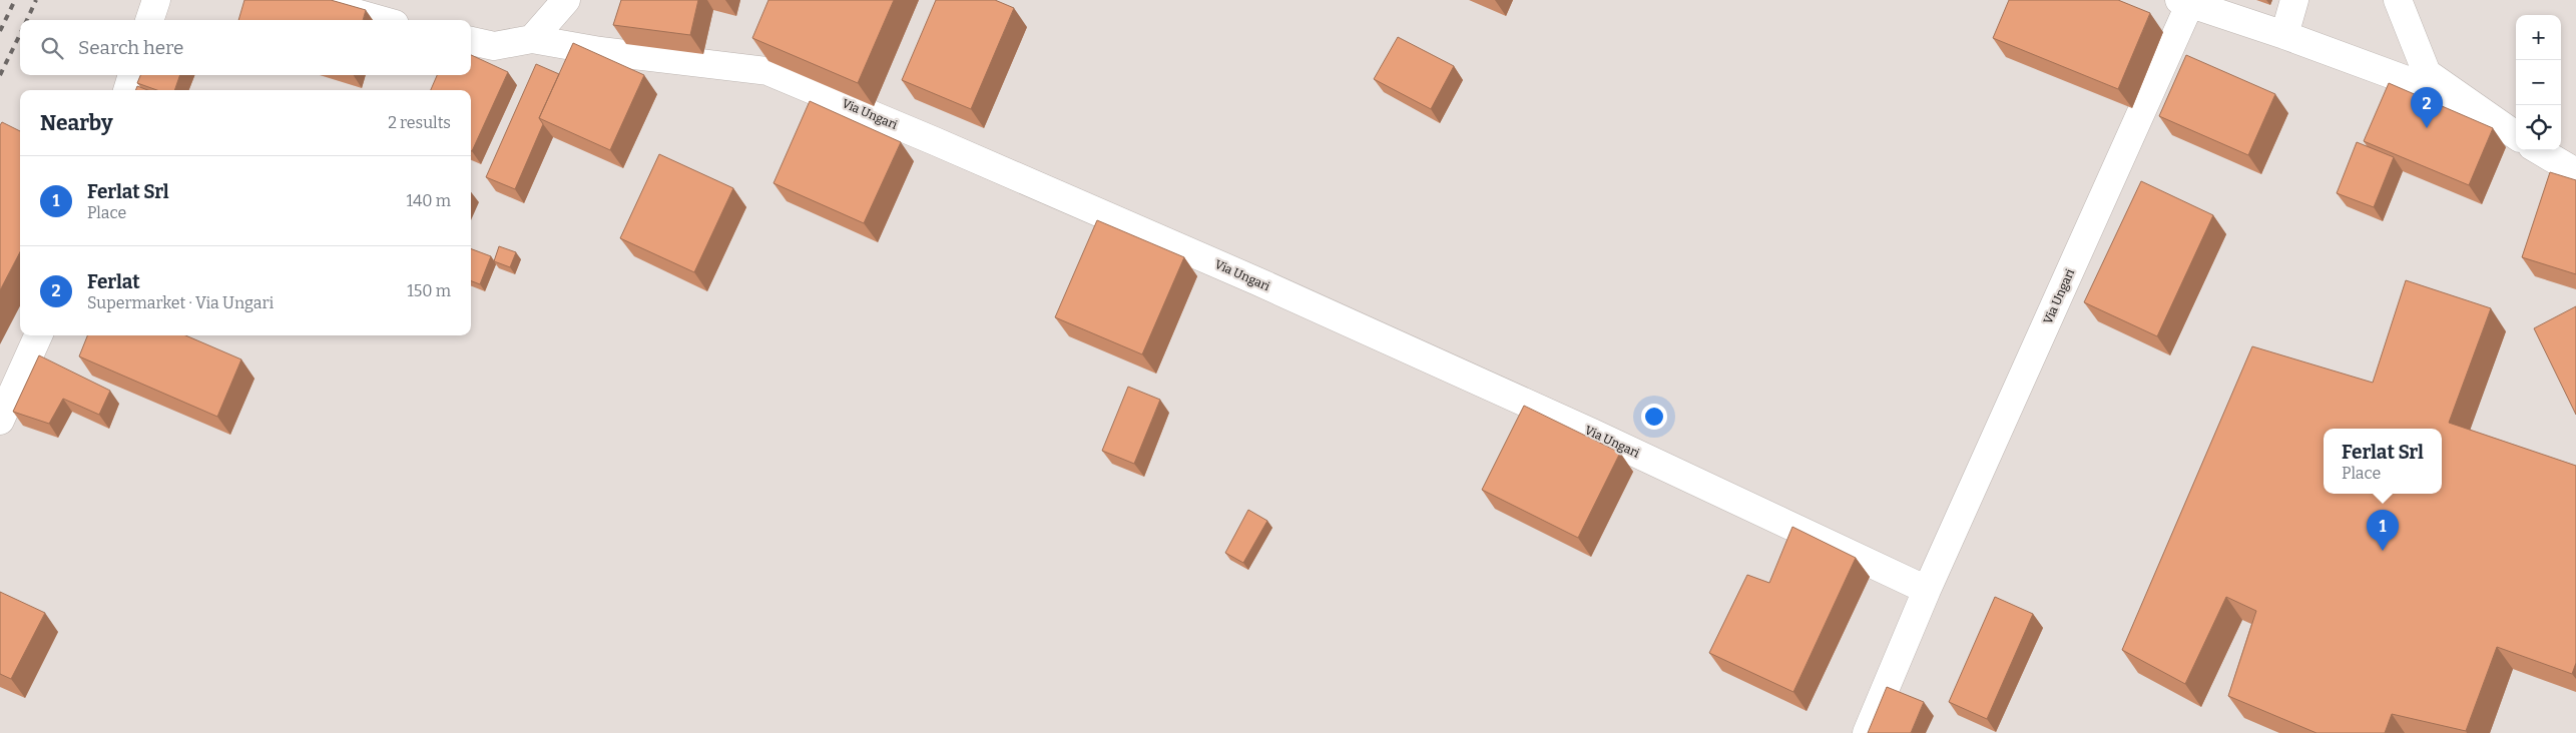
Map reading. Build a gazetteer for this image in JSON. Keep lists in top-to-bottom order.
{
  "streets": {
    "street": ["Via Ungari"]
  },
  "page": {
    "map_buttons": ["+", "−"],
    "search": "Search here",
    "pins": ["2", "1"],
    "heading": ["Nearby", "2 results"],
    "list": [
      {
        "mark": "1",
        "name": "Ferlat Srl",
        "note": "Place",
        "value": "140 m"
      },
      {
        "mark": "2",
        "name": "Ferlat",
        "note": "Supermarket · Via Ungari",
        "value": "150 m"
      }
    ],
    "popup": ["Ferlat Srl", "Place"]
  }
}
